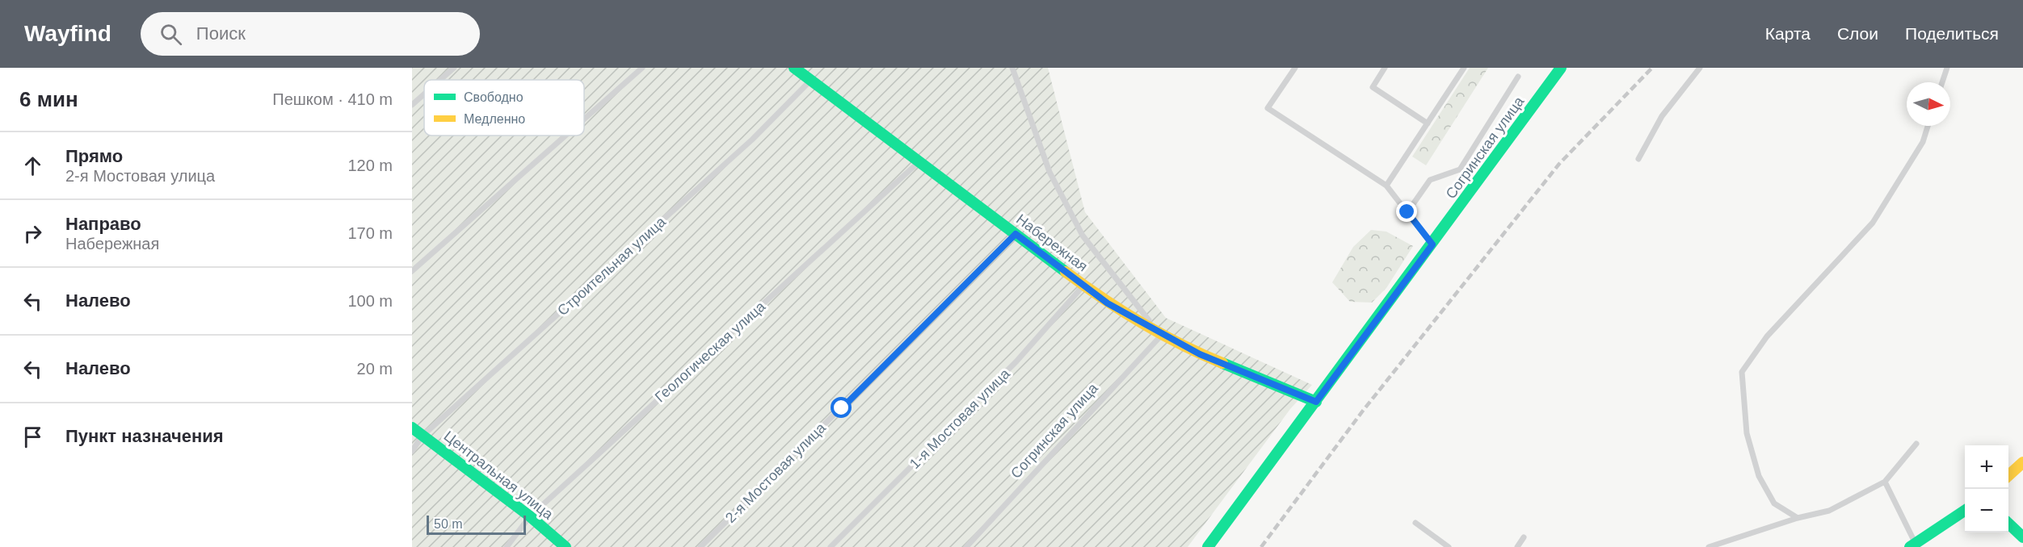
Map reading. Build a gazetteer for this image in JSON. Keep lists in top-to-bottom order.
{
  "streets": {
    "street": ["Согринская улица", "Набережная", "Центральная улица"],
    "lane": [
      "Строительная улица",
      "Геологическая улица",
      "1-я Мостовая улица",
      "2-я Мостовая улица"
    ]
  },
  "crossings": [
    ["Согринская улица", "Набережная"],
    ["Набережная", "Строительная улица"],
    ["Набережная", "Геологическая улица"],
    ["Набережная", "1-я Мостовая улица"],
    ["Набережная", "2-я Мостовая улица"],
    ["Строительная улица", "Центральная улица"],
    ["Геологическая улица", "Центральная улица"]
  ],
  "legend": ["Свободно", "Медленно"],
  "scale_bar": "50 m",
  "north": "right",
  "page": {
    "header": "Wayfind",
    "search": "Поиск",
    "nav": ["Карта", "Слои", "Поделиться"],
    "heading": ["6 мин", "Пешком · 410 m"],
    "list": [
      ["Прямо", "2-я Мостовая улица", "120 m"],
      ["Направо", "Набережная", "170 m"],
      ["Налево", "100 m"],
      ["Налево", "20 m"],
      "Пункт назначения"
    ],
    "map_buttons": ["+", "−"],
    "scale": "50 m"
  }
}
